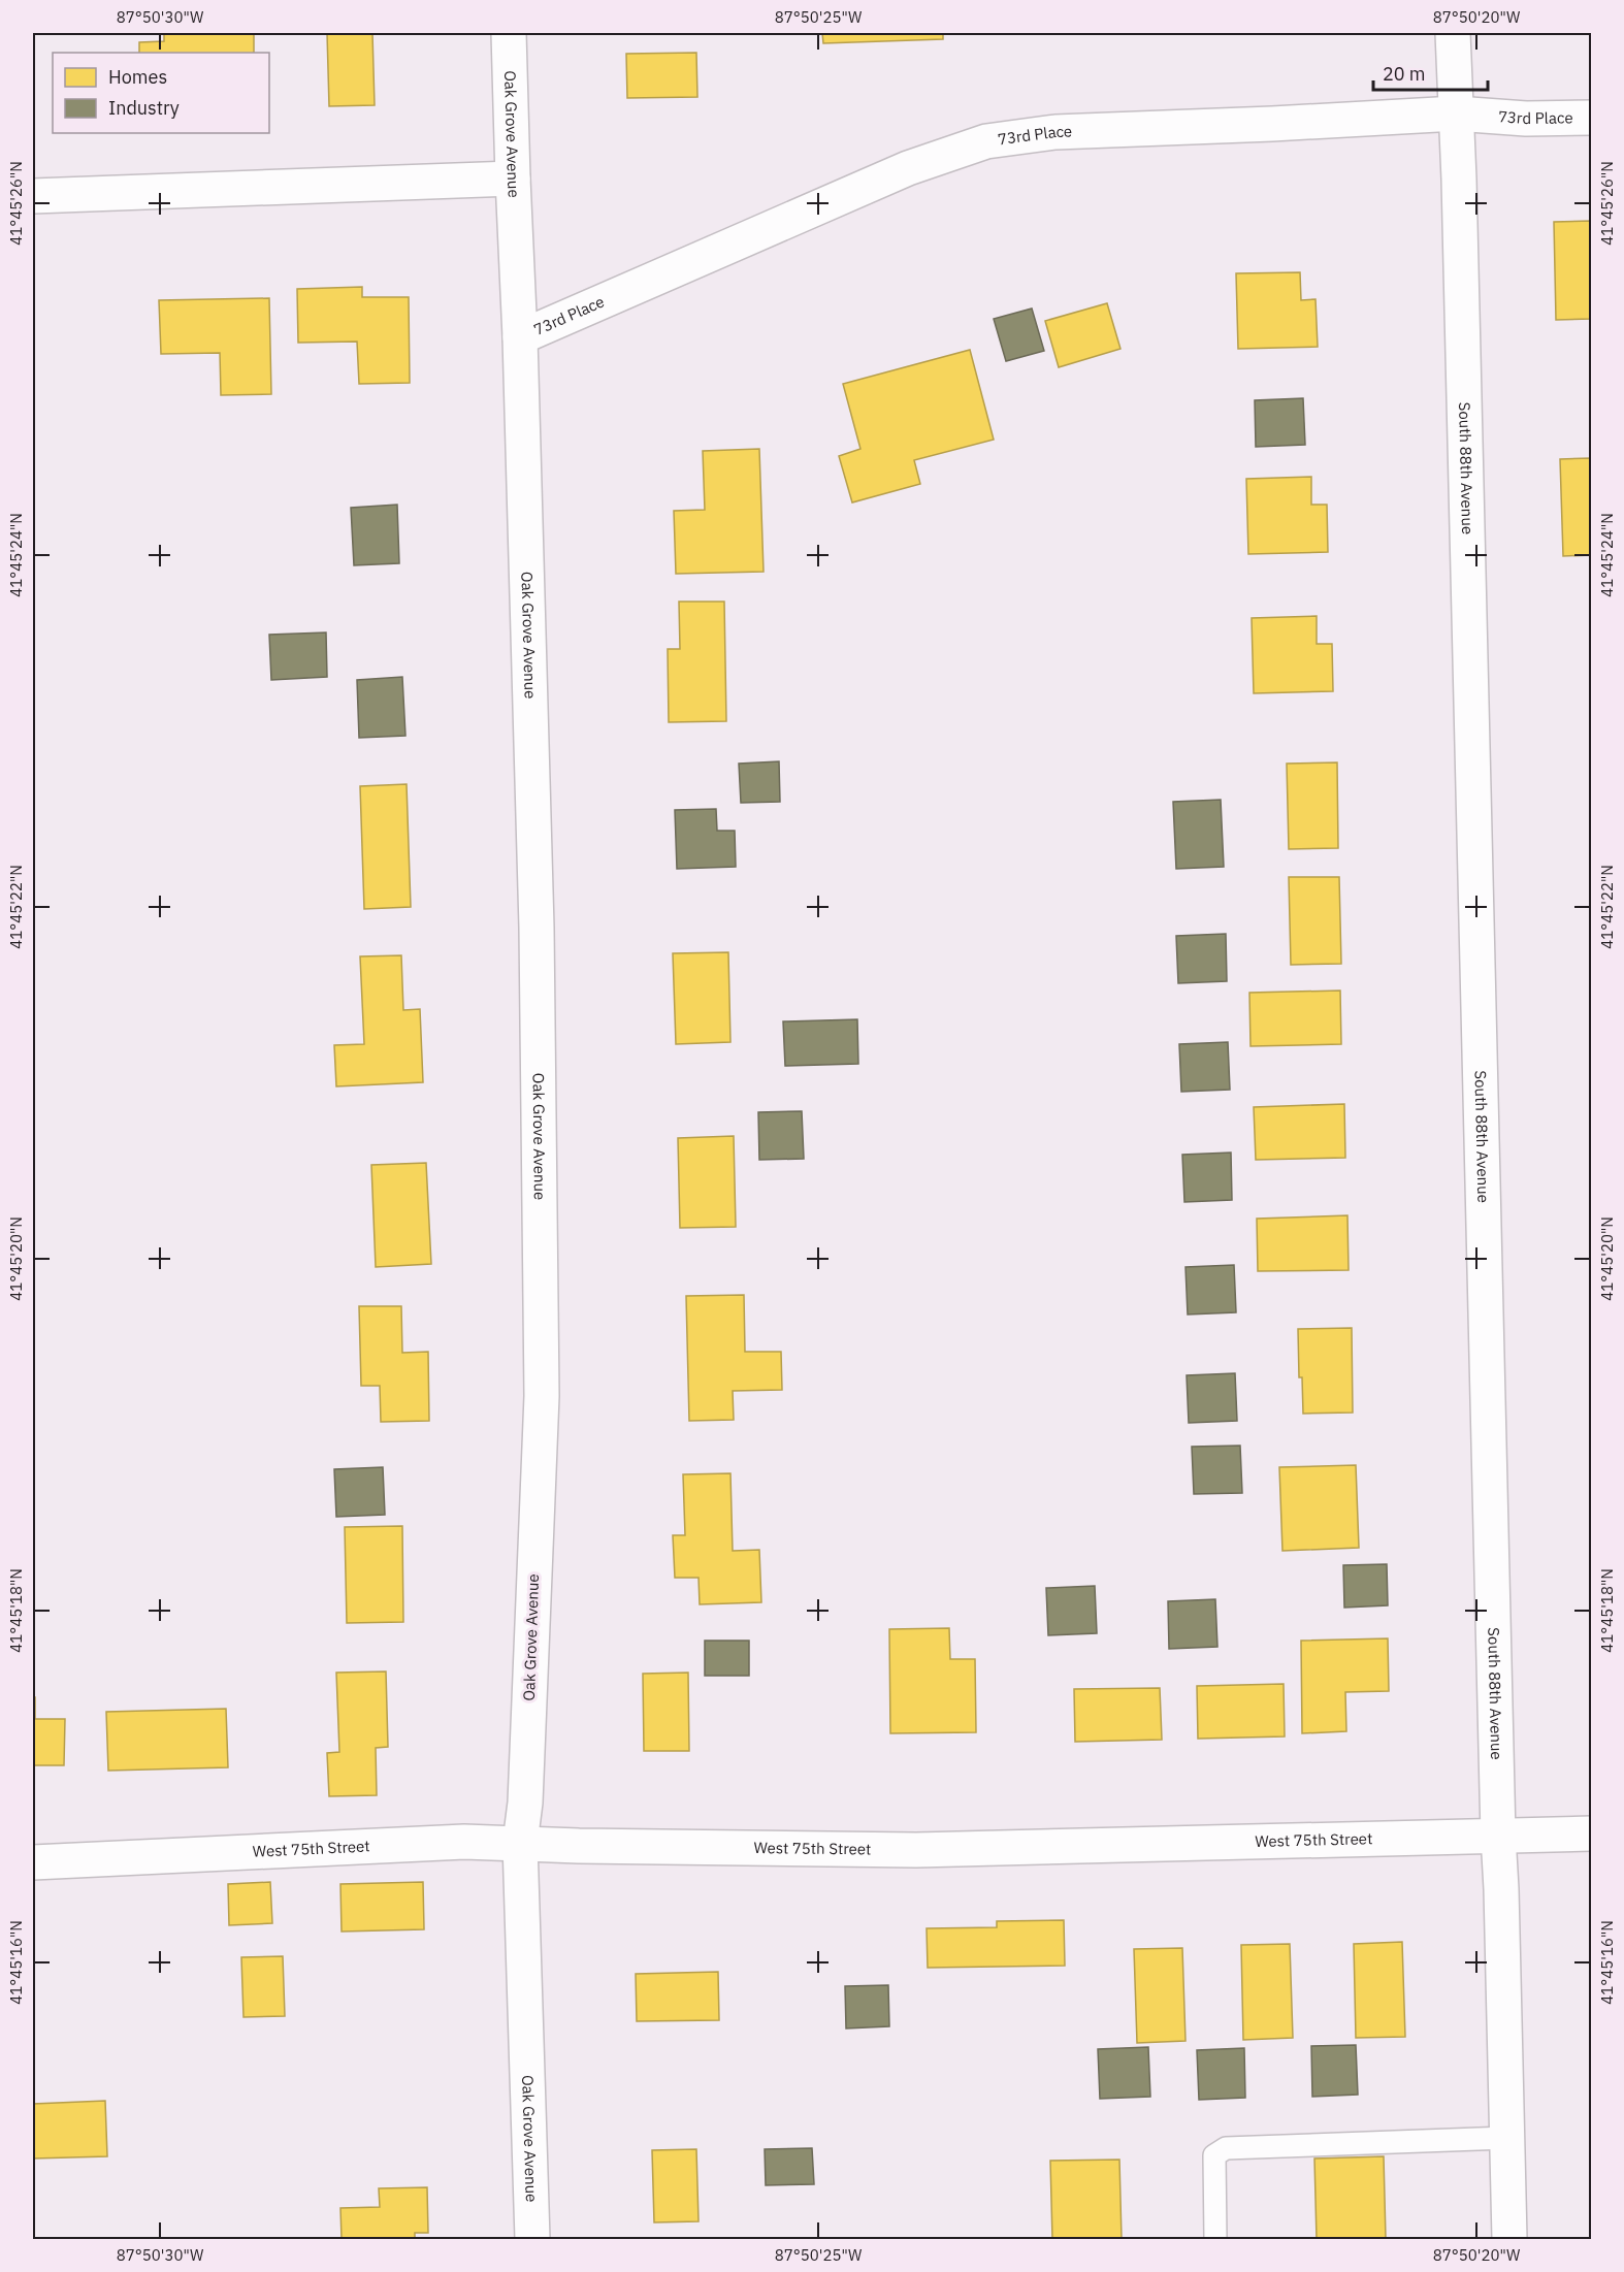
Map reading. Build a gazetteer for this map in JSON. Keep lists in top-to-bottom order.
{
  "streets": {
    "street": [
      "73rd Place",
      "Oak Grove Avenue",
      "South 88th Avenue",
      "West 75th Street"
    ]
  },
  "crossings": [
    ["73rd Place", "Oak Grove Avenue"],
    ["73rd Place", "South 88th Avenue"],
    ["Oak Grove Avenue", "West 75th Street"],
    ["South 88th Avenue", "West 75th Street"]
  ],
  "legend": ["Homes", "Industry"],
  "scale_bar": "20 m",
  "coordinates": [
    "87°50'30\"W",
    "87°50'25\"W",
    "87°50'20\"W",
    "41°45'26\"N",
    "41°45'24\"N",
    "41°45'22\"N",
    "41°45'20\"N",
    "41°45'18\"N",
    "41°45'16\"N"
  ]
}
